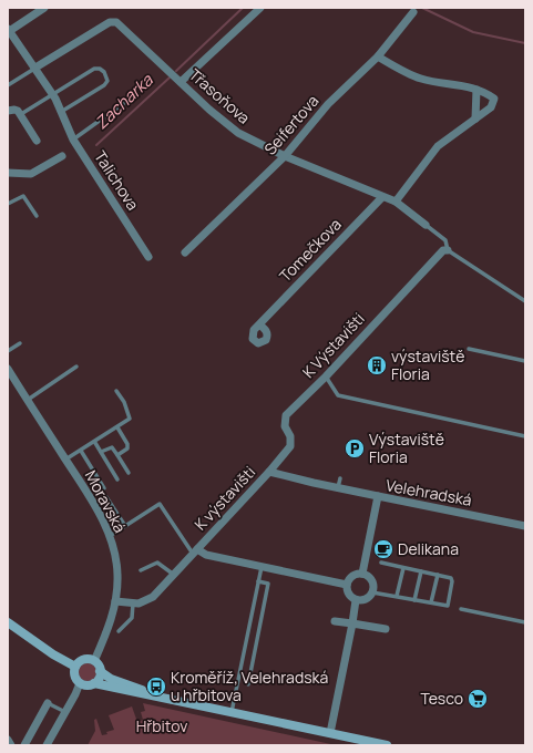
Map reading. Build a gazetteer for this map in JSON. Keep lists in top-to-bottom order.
{
  "streets": {
    "street": [
      "Třasoňova",
      "Seifertova",
      "Talichova",
      "Tomečkova",
      "K Výstavišti",
      "Velehradská",
      "K výstavišti",
      "Moravská"
    ]
  },
  "crossings": [
    ["Třasoňova", "Seifertova"],
    ["Třasoňova", "Talichova"],
    ["Třasoňova", "Tomečkova"],
    ["K Výstavišti", "K výstavišti"],
    ["Velehradská", "K výstavišti"],
    ["K výstavišti", "Moravská"]
  ],
  "water": ["Zacharka"],
  "parks": ["Hřbitov"],
  "places": {
    "building": ["výstaviště Floria"],
    "parking": ["Výstaviště Floria"],
    "cafe": ["Delikana"],
    "bus stop": ["Kroměříž, Velehradská u hřbitova"],
    "supermarket": ["Tesco"]
  }
}
